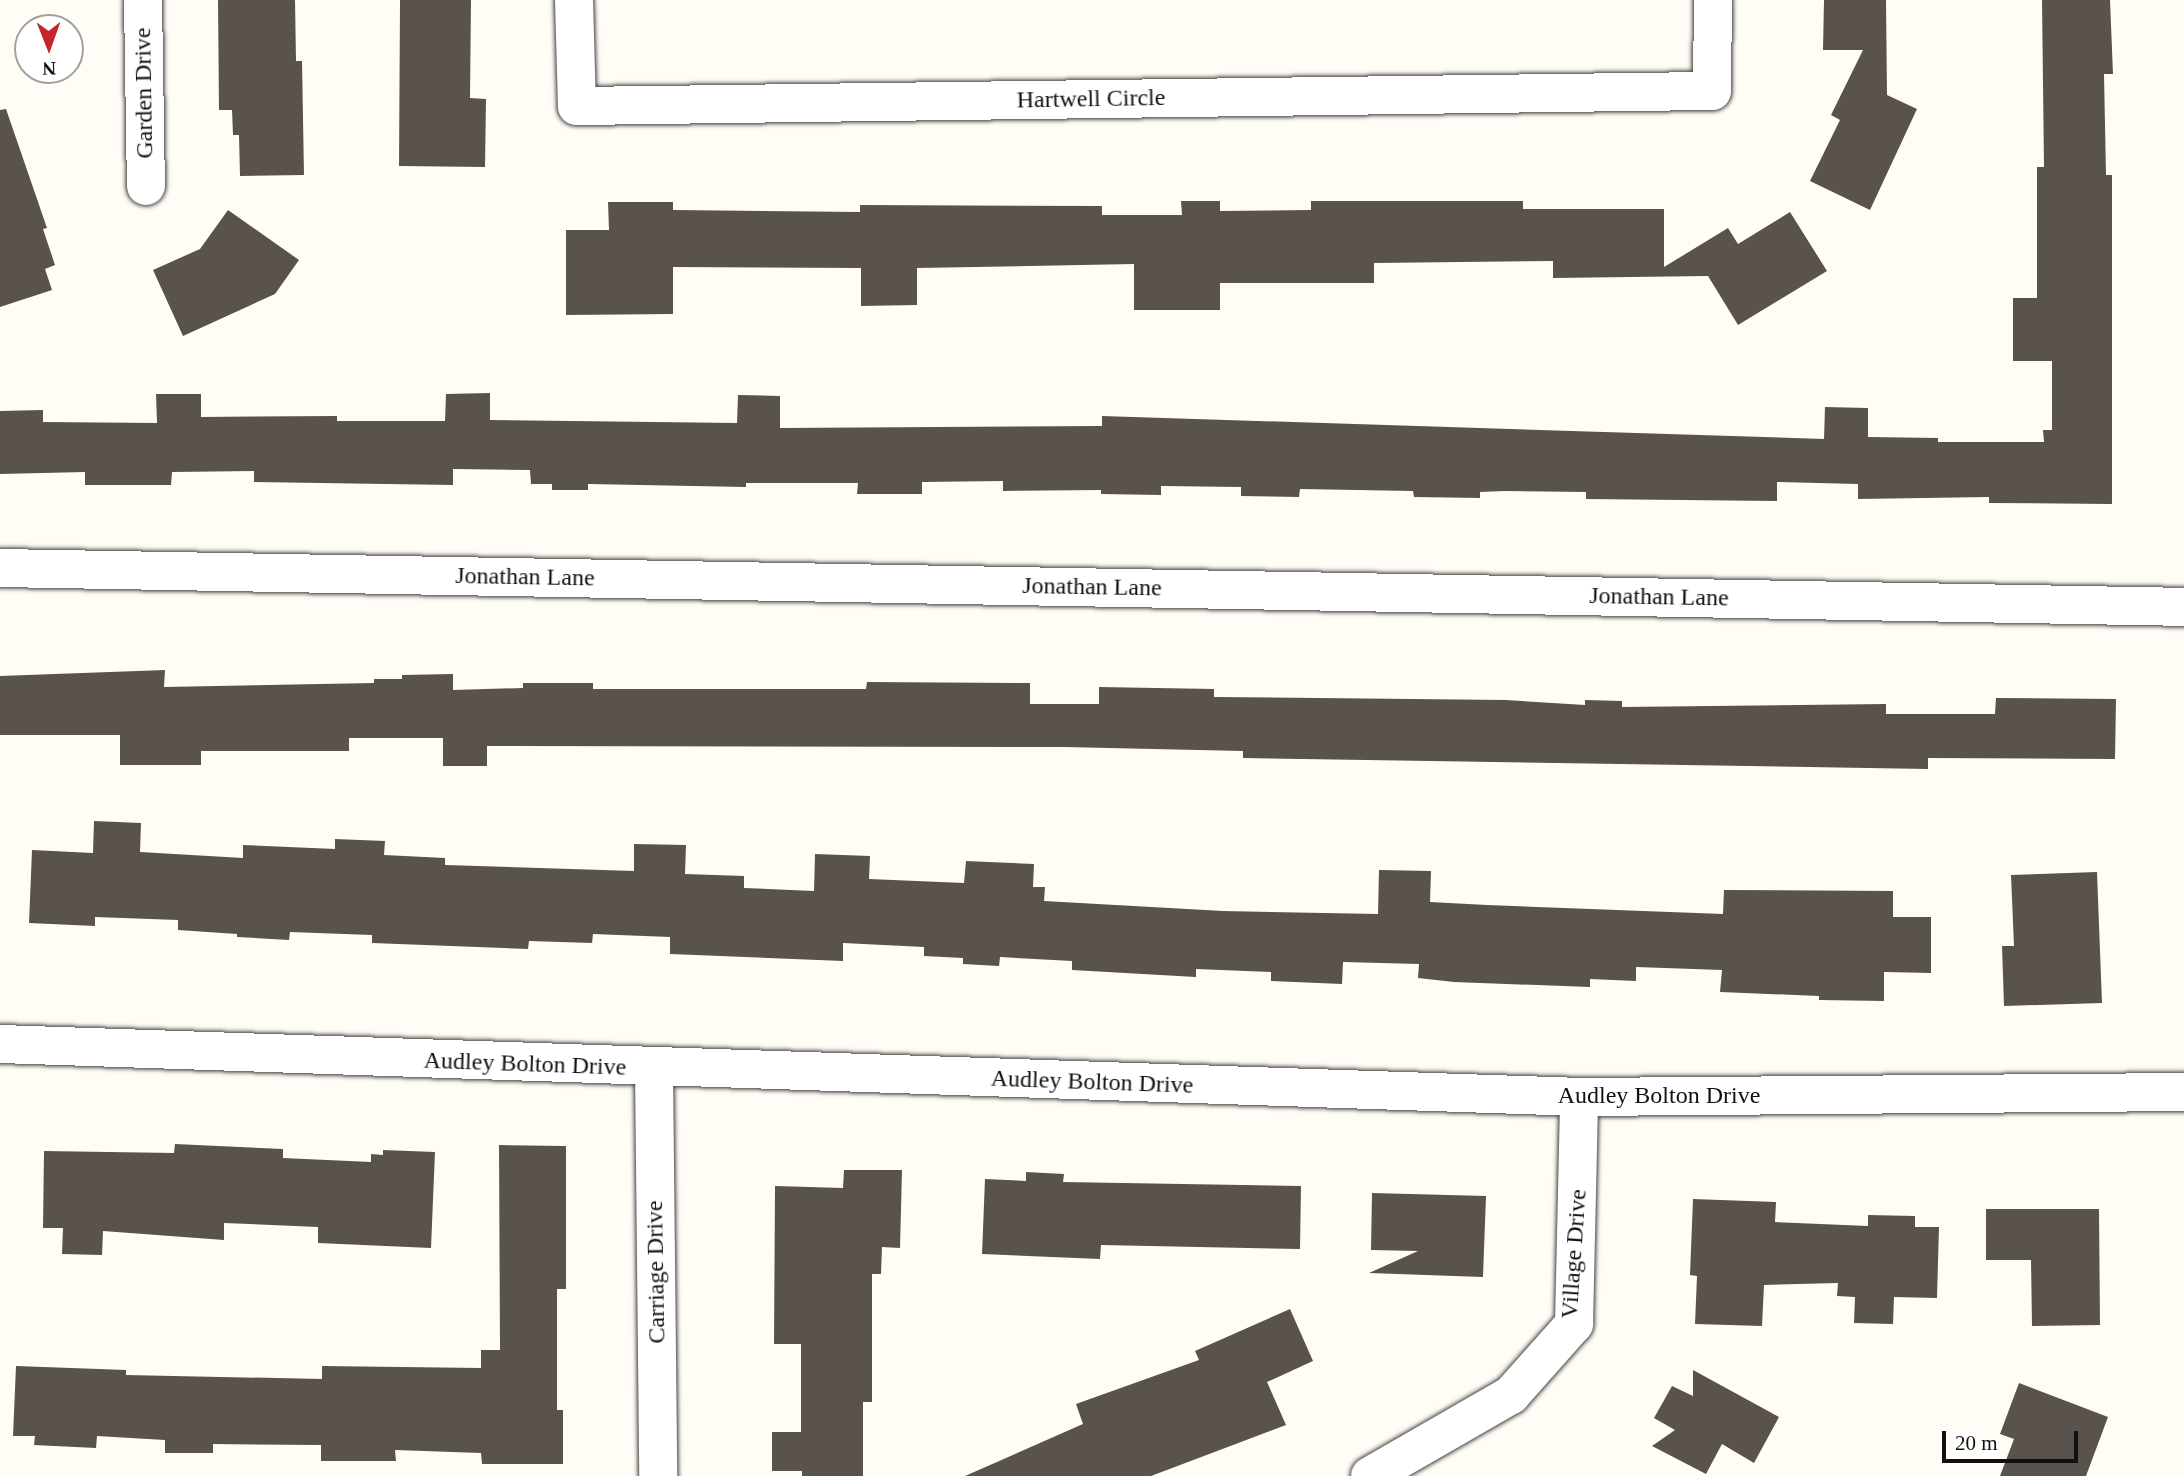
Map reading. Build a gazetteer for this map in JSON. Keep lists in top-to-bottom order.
{
  "streets": {
    "street": [
      "Garden Drive",
      "Hartwell Circle",
      "Jonathan Lane",
      "Audley Bolton Drive",
      "Village Drive",
      "Carriage Drive"
    ]
  },
  "crossings": [
    ["Audley Bolton Drive", "Village Drive"],
    ["Audley Bolton Drive", "Carriage Drive"]
  ],
  "scale_bar": "20 m",
  "north": "bottom"
}
